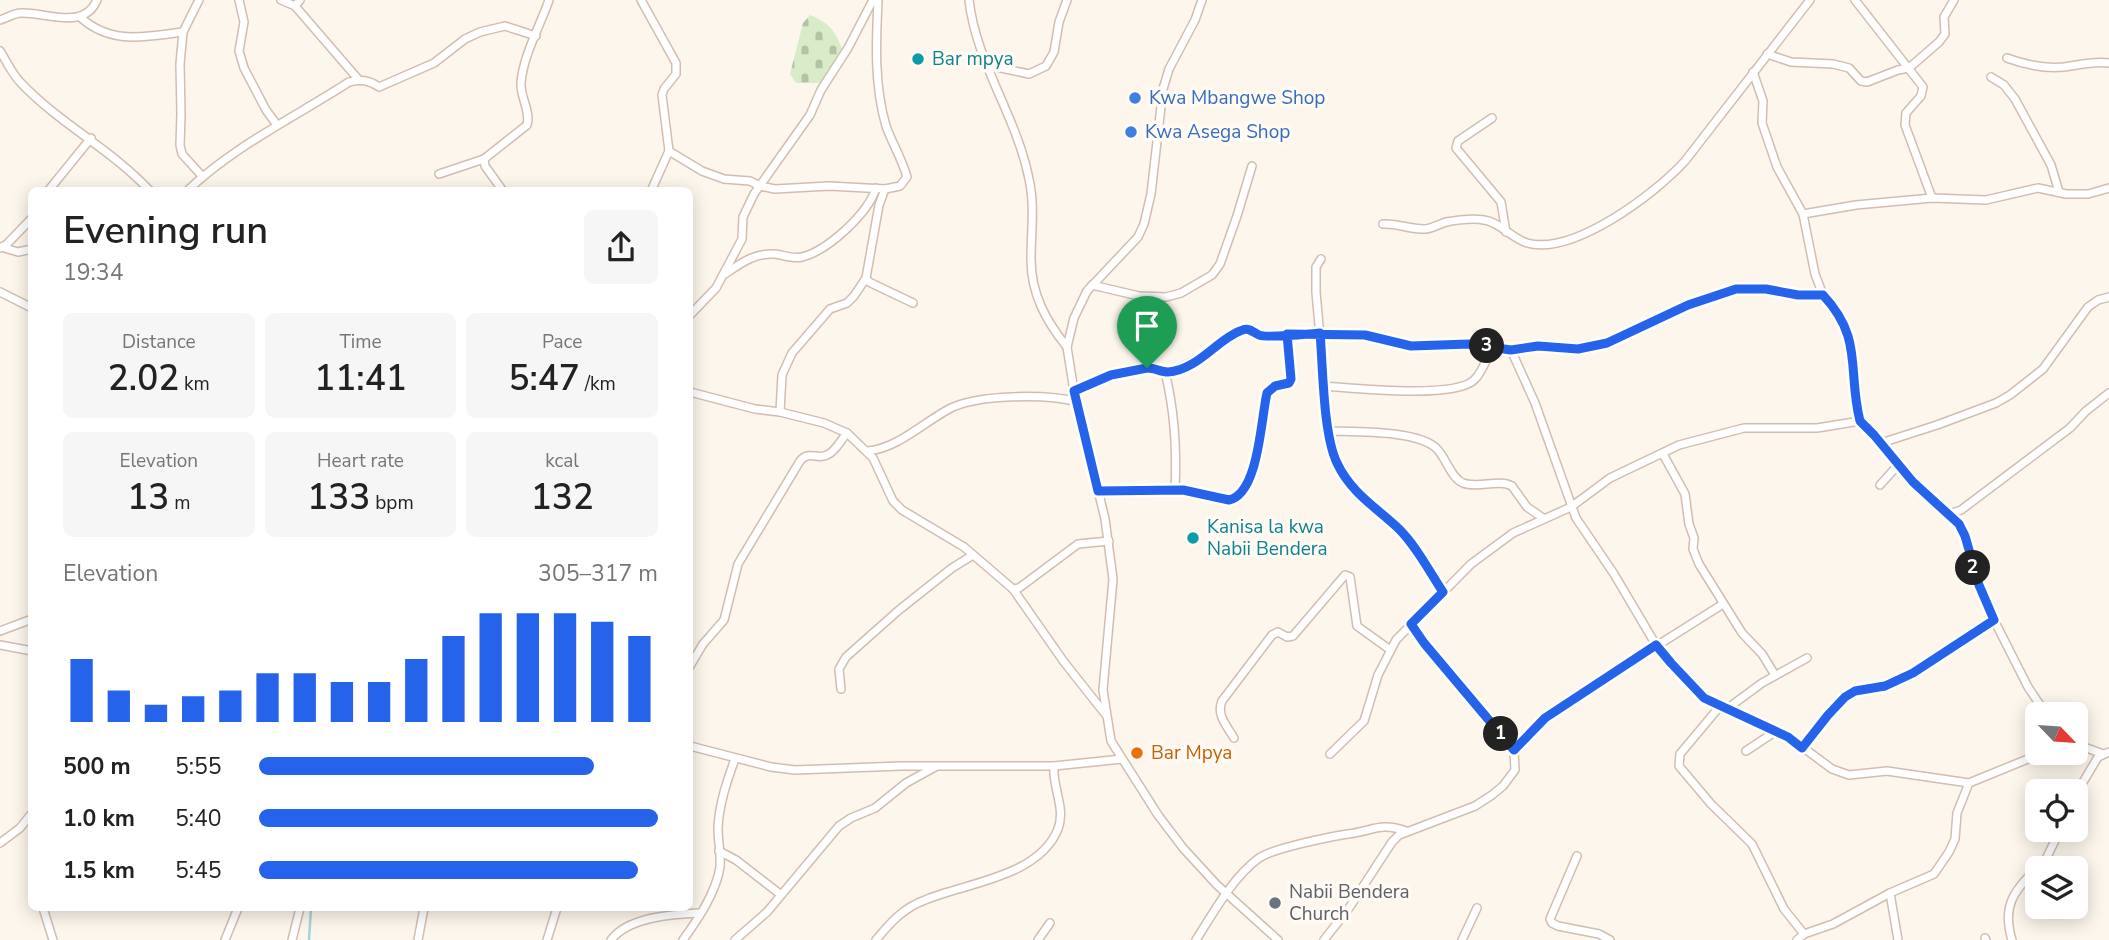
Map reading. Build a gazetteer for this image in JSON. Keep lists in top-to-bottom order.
{
  "places": [
    "Bar mpya",
    "Kwa Mbangwe Shop",
    "Kwa Asega Shop",
    "Kanisa la kwa Nabii Bendera",
    "Bar Mpya",
    "Nabii Bendera Church"
  ],
  "north": "bottom right",
  "page": {
    "heading": ["Evening run", "19:34"],
    "stats": [
      ["Distance", "2.02 km"],
      ["Time", "11:41"],
      ["Pace", "5:47 /km"],
      ["Elevation", "13 m"],
      ["Heart rate", "133 bpm"],
      ["kcal", "132"]
    ],
    "pins": ["3", "2", "1"],
    "chart": ["Elevation", "305–317 m"],
    "list": [
      {
        "name": "500 m",
        "note": "5:55"
      },
      {
        "name": "1.0 km",
        "note": "5:40"
      },
      {
        "name": "1.5 km",
        "note": "5:45"
      }
    ]
  }
}
